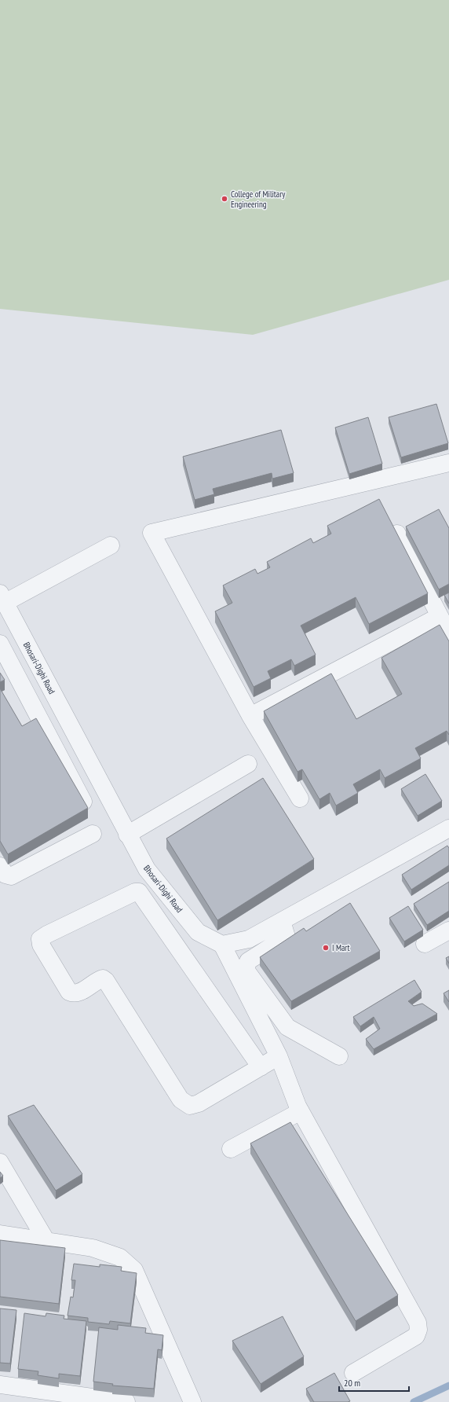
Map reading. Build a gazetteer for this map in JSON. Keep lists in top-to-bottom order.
{
  "streets": {
    "street": ["Bhosari-Dighi Road"]
  },
  "places": ["College of Military Engineering", "I Mart"],
  "scale_bar": "20 m"
}
